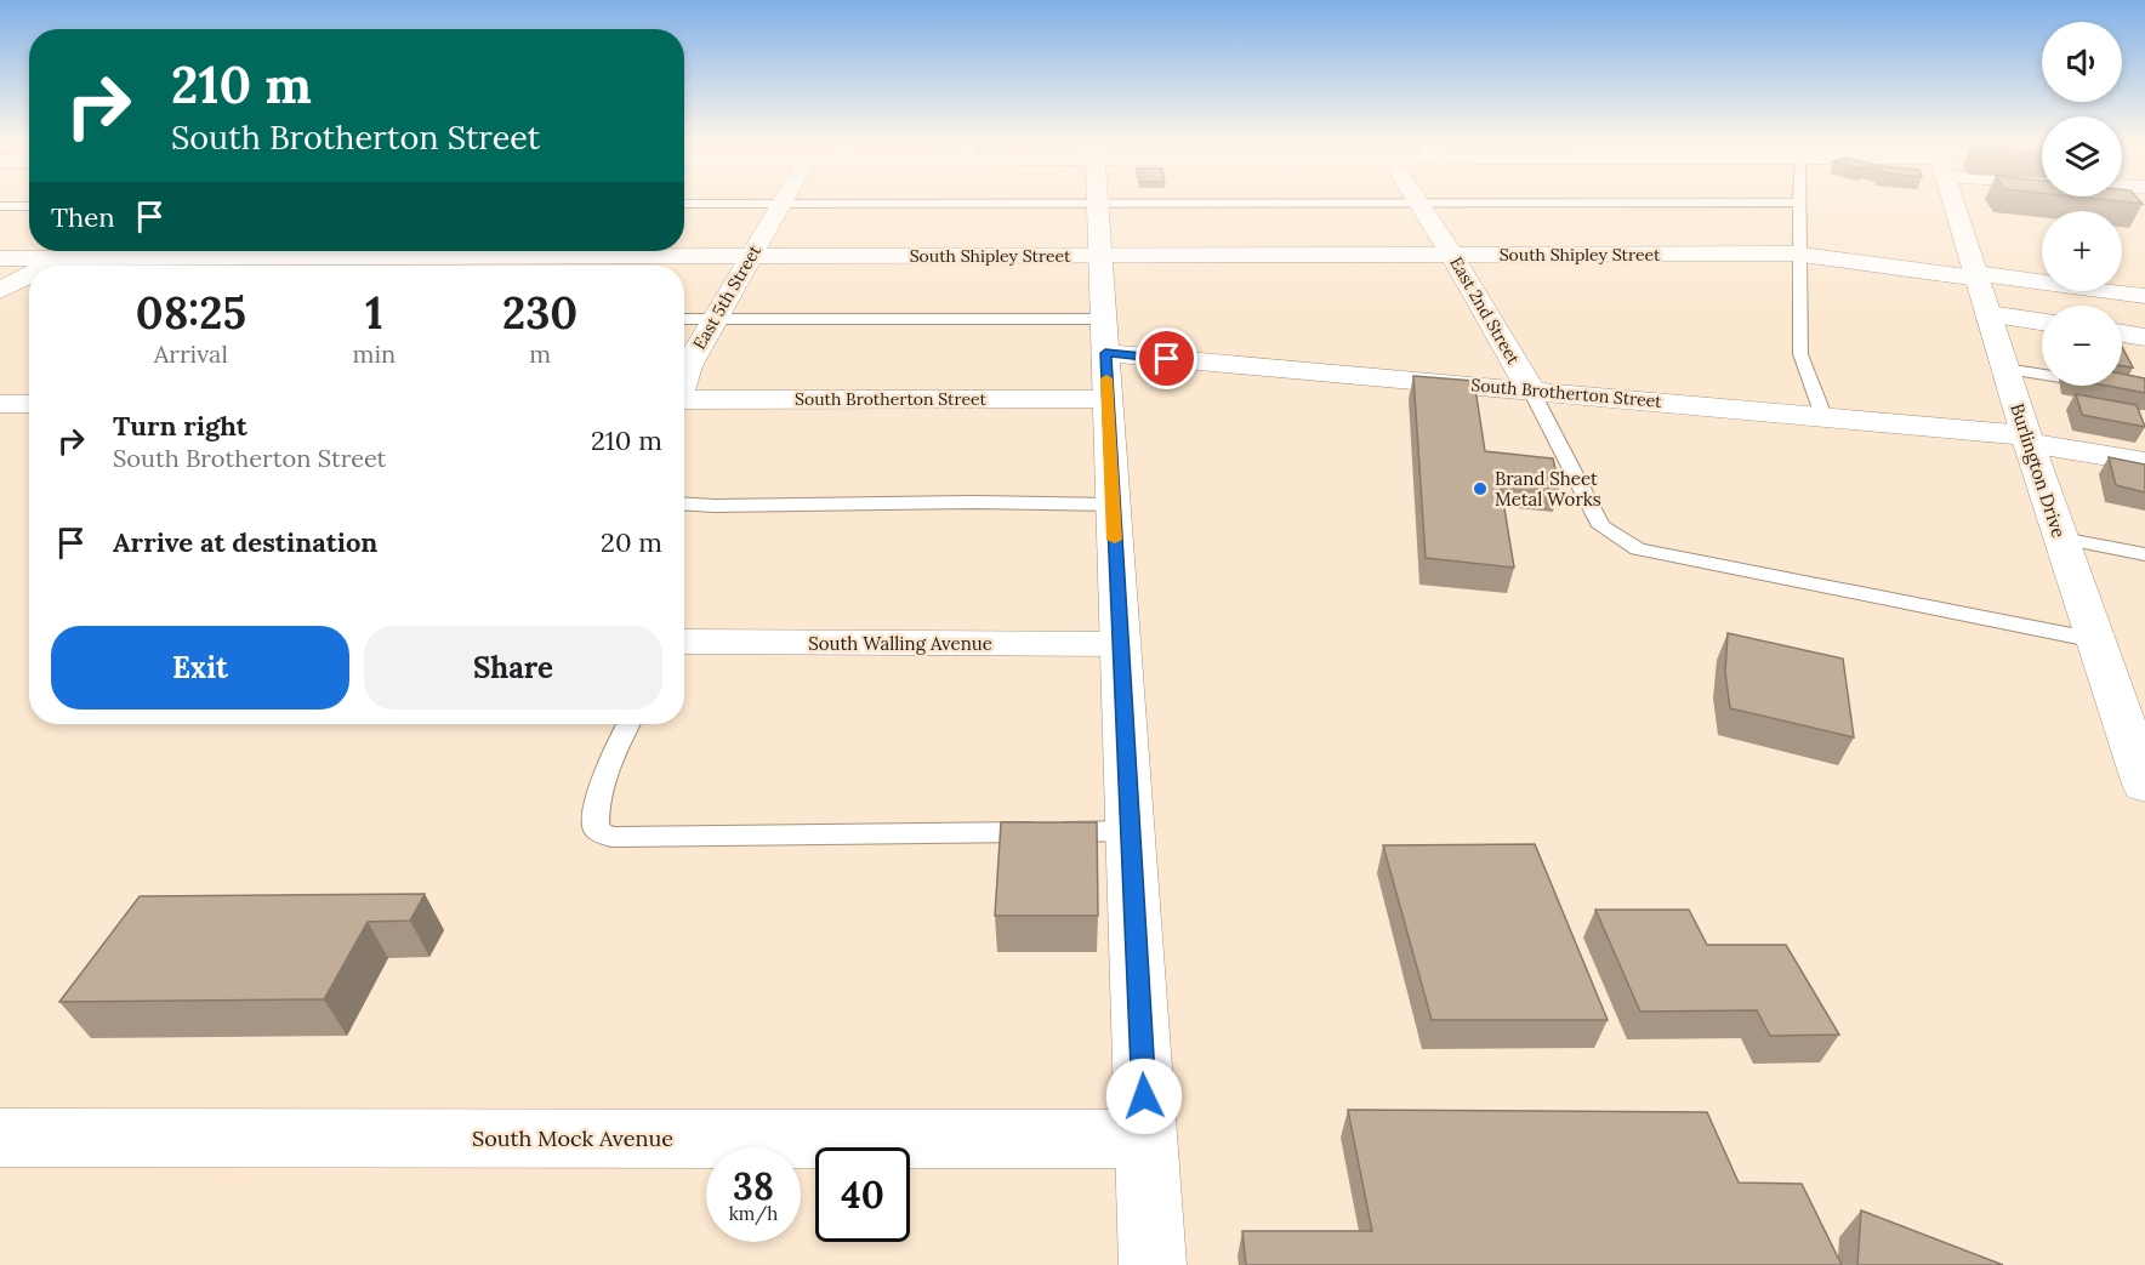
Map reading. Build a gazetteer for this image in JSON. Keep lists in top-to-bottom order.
{
  "streets": {
    "street": [
      "South Shipley Street",
      "East 5th Street",
      "East 2nd Street",
      "South Brotherton Street",
      "Burlington Drive",
      "South Walling Avenue",
      "South Mock Avenue"
    ]
  },
  "crossings": [
    ["South Shipley Street", "East 5th Street"],
    ["South Shipley Street", "East 2nd Street"],
    ["South Shipley Street", "Burlington Drive"],
    ["East 2nd Street", "South Brotherton Street"],
    ["South Brotherton Street", "Burlington Drive"]
  ],
  "places": ["Brand Sheet Metal Works"],
  "page": {
    "map_buttons": ["+", "−"],
    "turn": ["210 m", "South Brotherton Street"],
    "then": "Then",
    "eta": [
      "08:25",
      "Arrival",
      "1",
      "min",
      "230",
      "m"
    ],
    "list": [
      {
        "name": "Turn right",
        "note": "South Brotherton Street",
        "value": "210 m"
      },
      {
        "name": "Arrive at destination",
        "value": "20 m"
      }
    ],
    "buttons": ["Exit", "Share"],
    "speed": "38 km/h",
    "limit": "40"
  }
}
